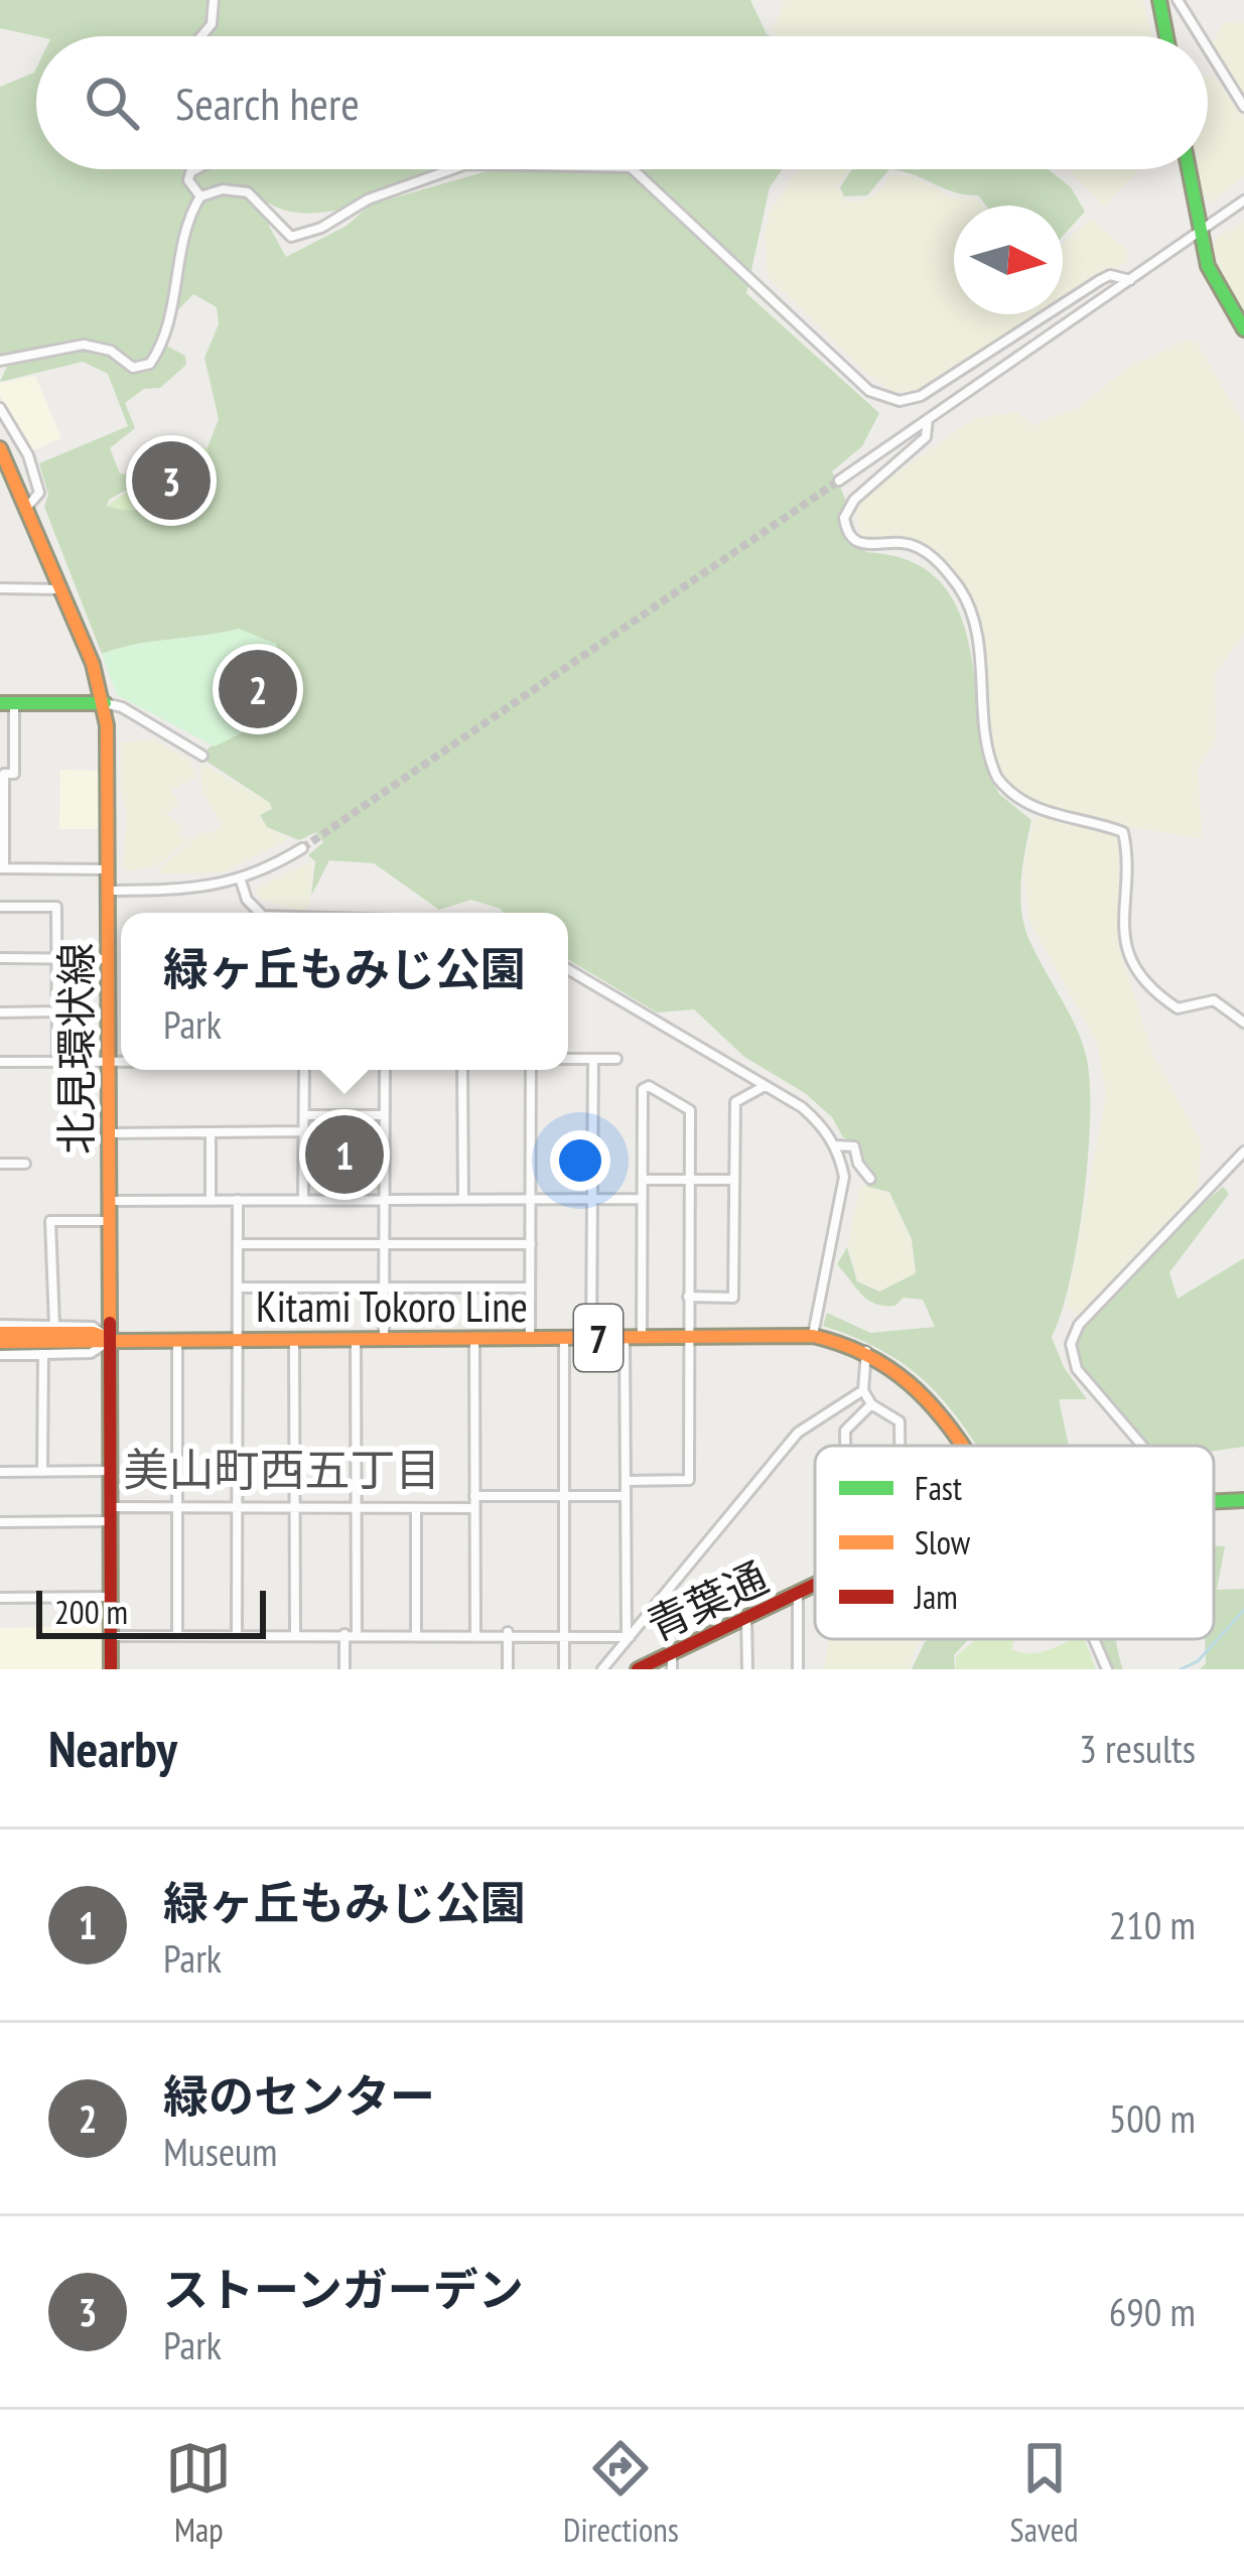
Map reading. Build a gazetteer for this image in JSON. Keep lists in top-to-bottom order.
{
  "streets": {
    "main road": [
      "北見環状線",
      "Kitami Tokoro Line",
      "7",
      "青葉通"
    ]
  },
  "crossings": [
    ["北見環状線", "Kitami Tokoro Line"]
  ],
  "districts": ["美山町西五丁目"],
  "legend": ["Fast", "Slow", "Jam"],
  "scale_bar": "200 m",
  "north": "right",
  "page": {
    "search": "Search here",
    "pins": ["3", "2", "1"],
    "popup": ["緑ヶ丘もみじ公園", "Park"],
    "scale": "200 m",
    "heading": ["Nearby", "3 results"],
    "list": [
      {
        "mark": "1",
        "name": "緑ヶ丘もみじ公園",
        "note": "Park",
        "value": "210 m"
      },
      {
        "mark": "2",
        "name": "緑のセンター",
        "note": "Museum",
        "value": "500 m"
      },
      {
        "mark": "3",
        "name": "ストーンガーデン",
        "note": "Park",
        "value": "690 m"
      }
    ],
    "nav": ["Map", "Directions", "Saved"]
  }
}
